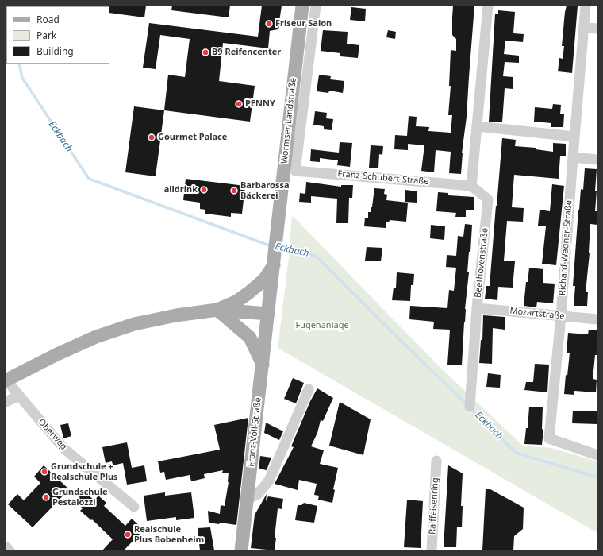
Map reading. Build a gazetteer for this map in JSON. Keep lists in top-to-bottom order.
{
  "streets": {
    "main road": ["Wormser Landstraße", "Franz-Voll-Straße"],
    "street": [
      "Franz-Schubert-Straße",
      "Richard-Wagner-Straße",
      "Beethovenstraße",
      "Mozartstraße",
      "Oberweg",
      "Raiffeisenring"
    ]
  },
  "crossings": [
    ["Wormser Landstraße", "Franz-Schubert-Straße"],
    ["Wormser Landstraße", "Franz-Voll-Straße"],
    ["Franz-Schubert-Straße", "Beethovenstraße"],
    ["Richard-Wagner-Straße", "Mozartstraße"],
    ["Beethovenstraße", "Mozartstraße"]
  ],
  "water": ["Eckbach"],
  "parks": ["Fügenanlage"],
  "places": [
    "Friseur Salon",
    "B9 Reifencenter",
    "PENNY",
    "Gourmet Palace",
    "alldrink",
    "Barbarossa Bäckerei",
    "Grundschule + Realschule Plus",
    "Grundschule Pestalozzi",
    "Realschule Plus Bobenheim"
  ],
  "legend": ["Road", "Park", "Building"]
}
